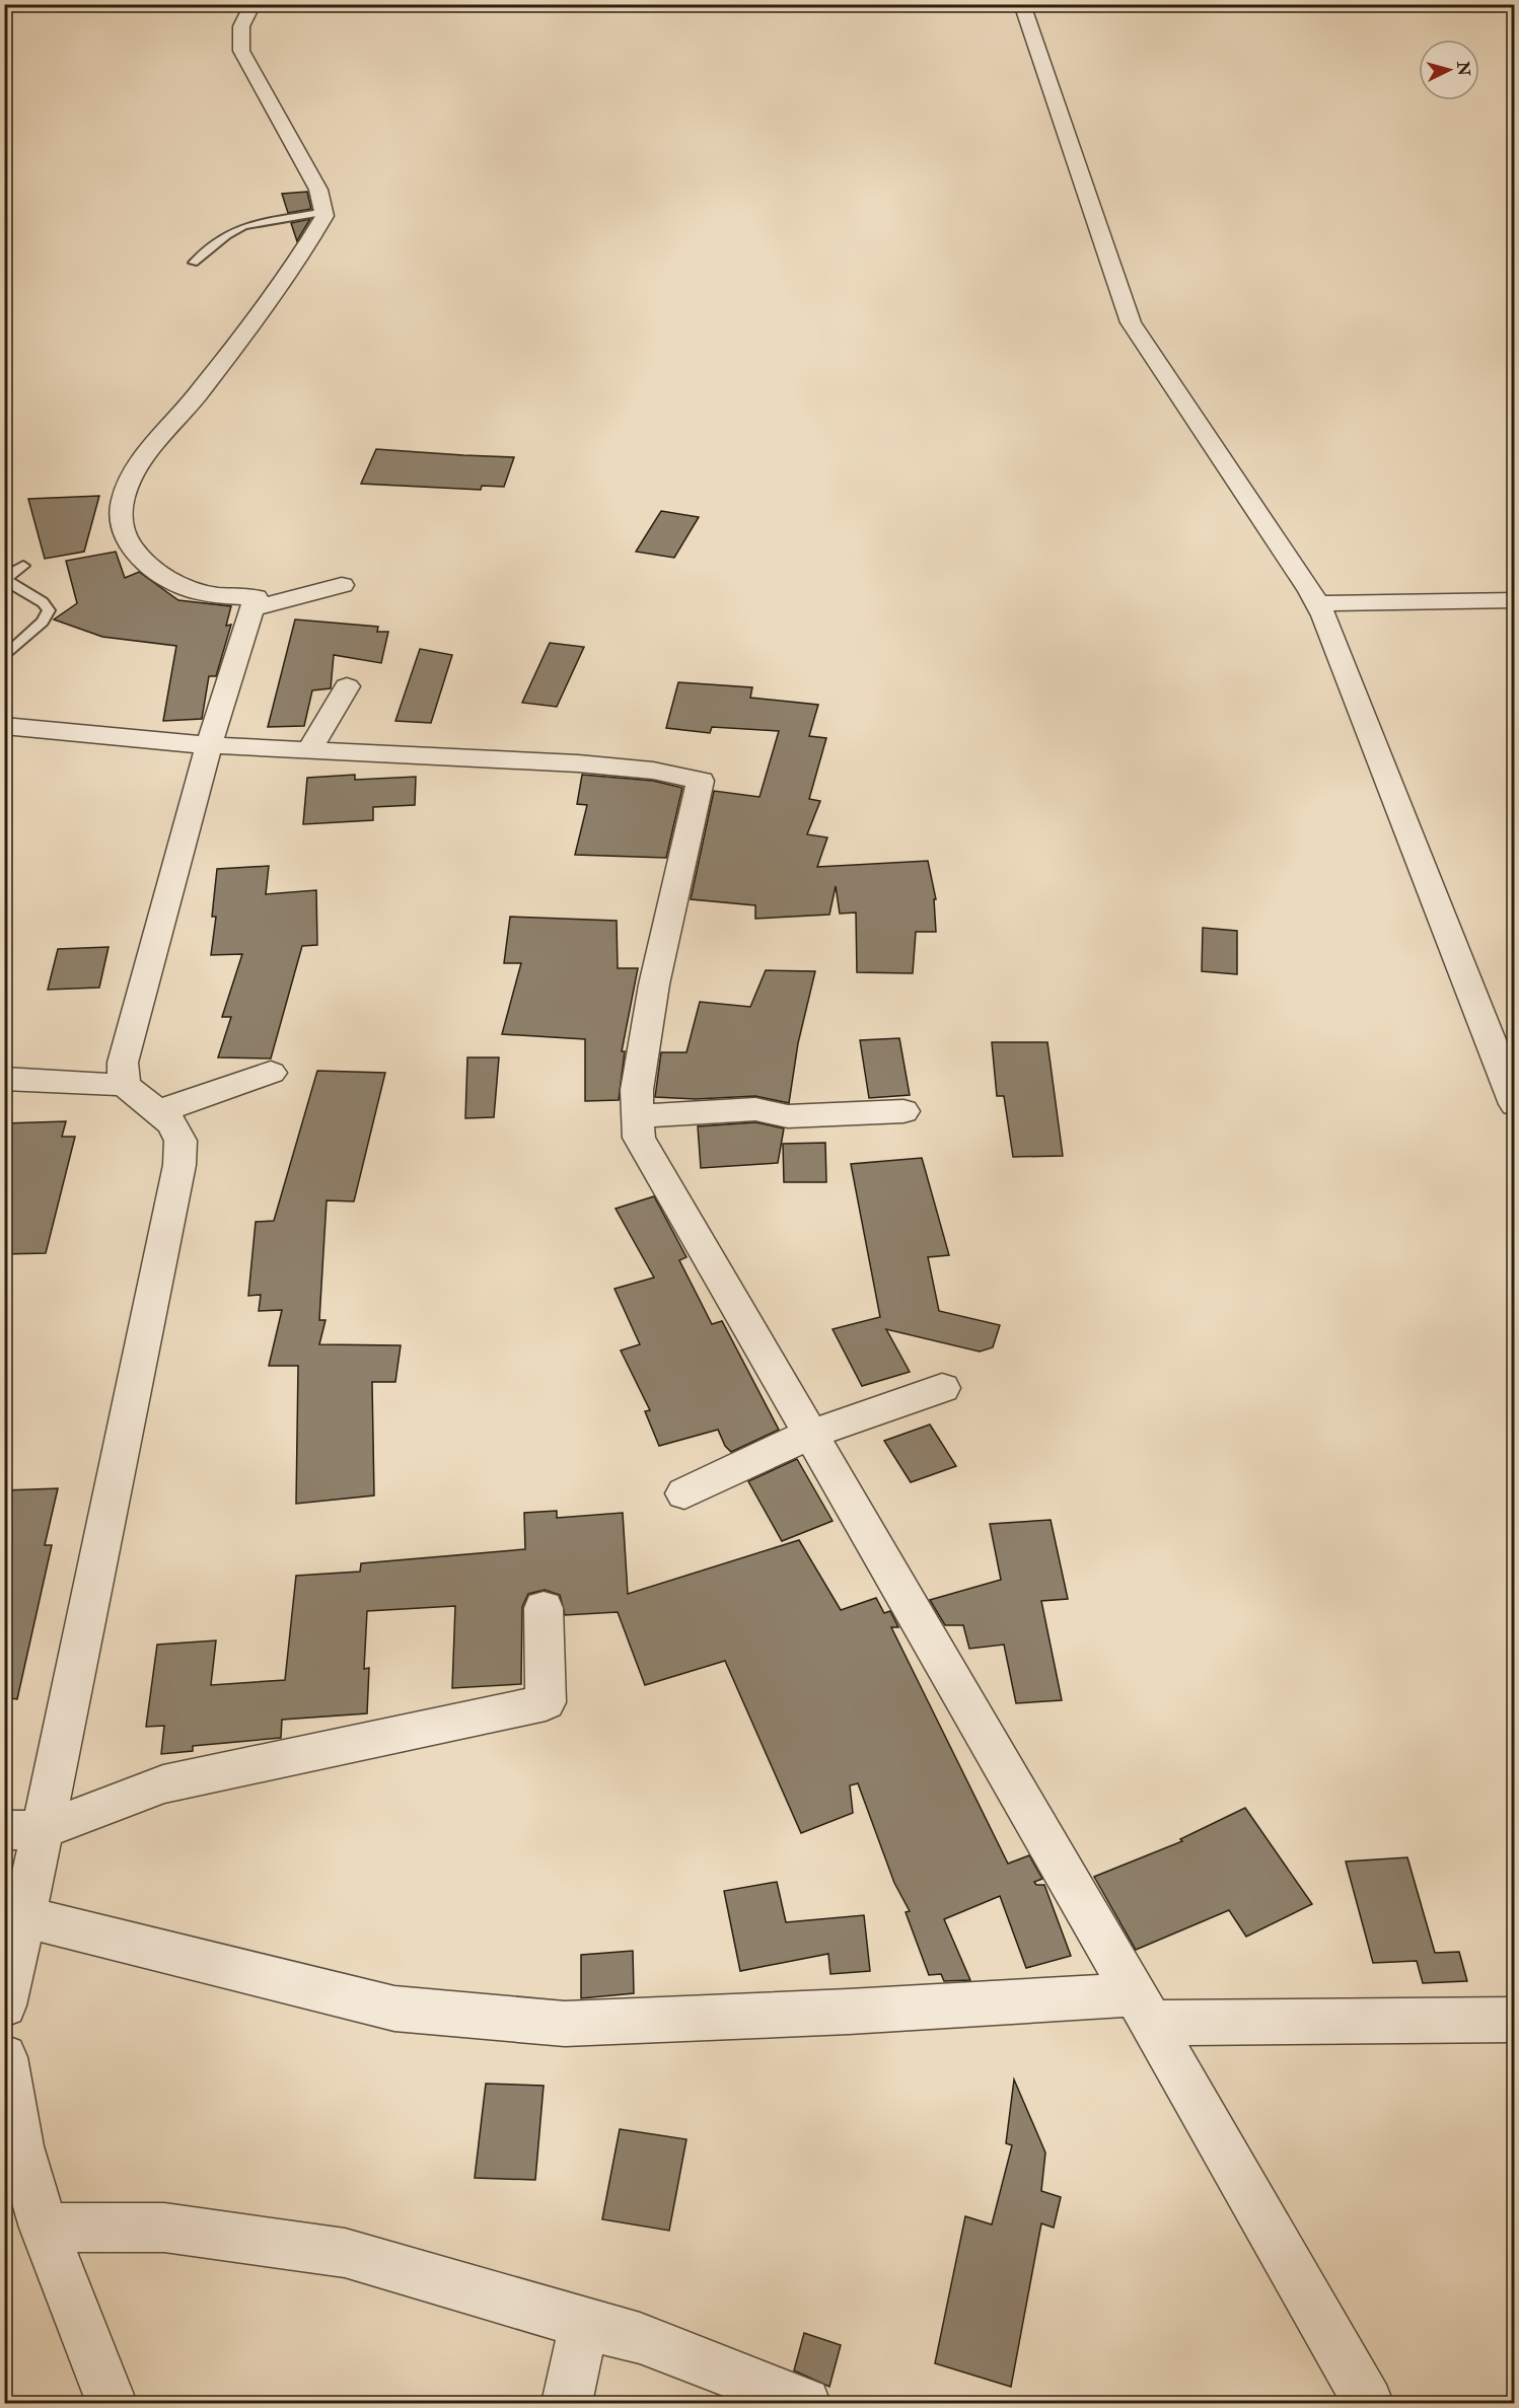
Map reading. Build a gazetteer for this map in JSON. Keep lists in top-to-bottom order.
{
  "north": "right"
}
